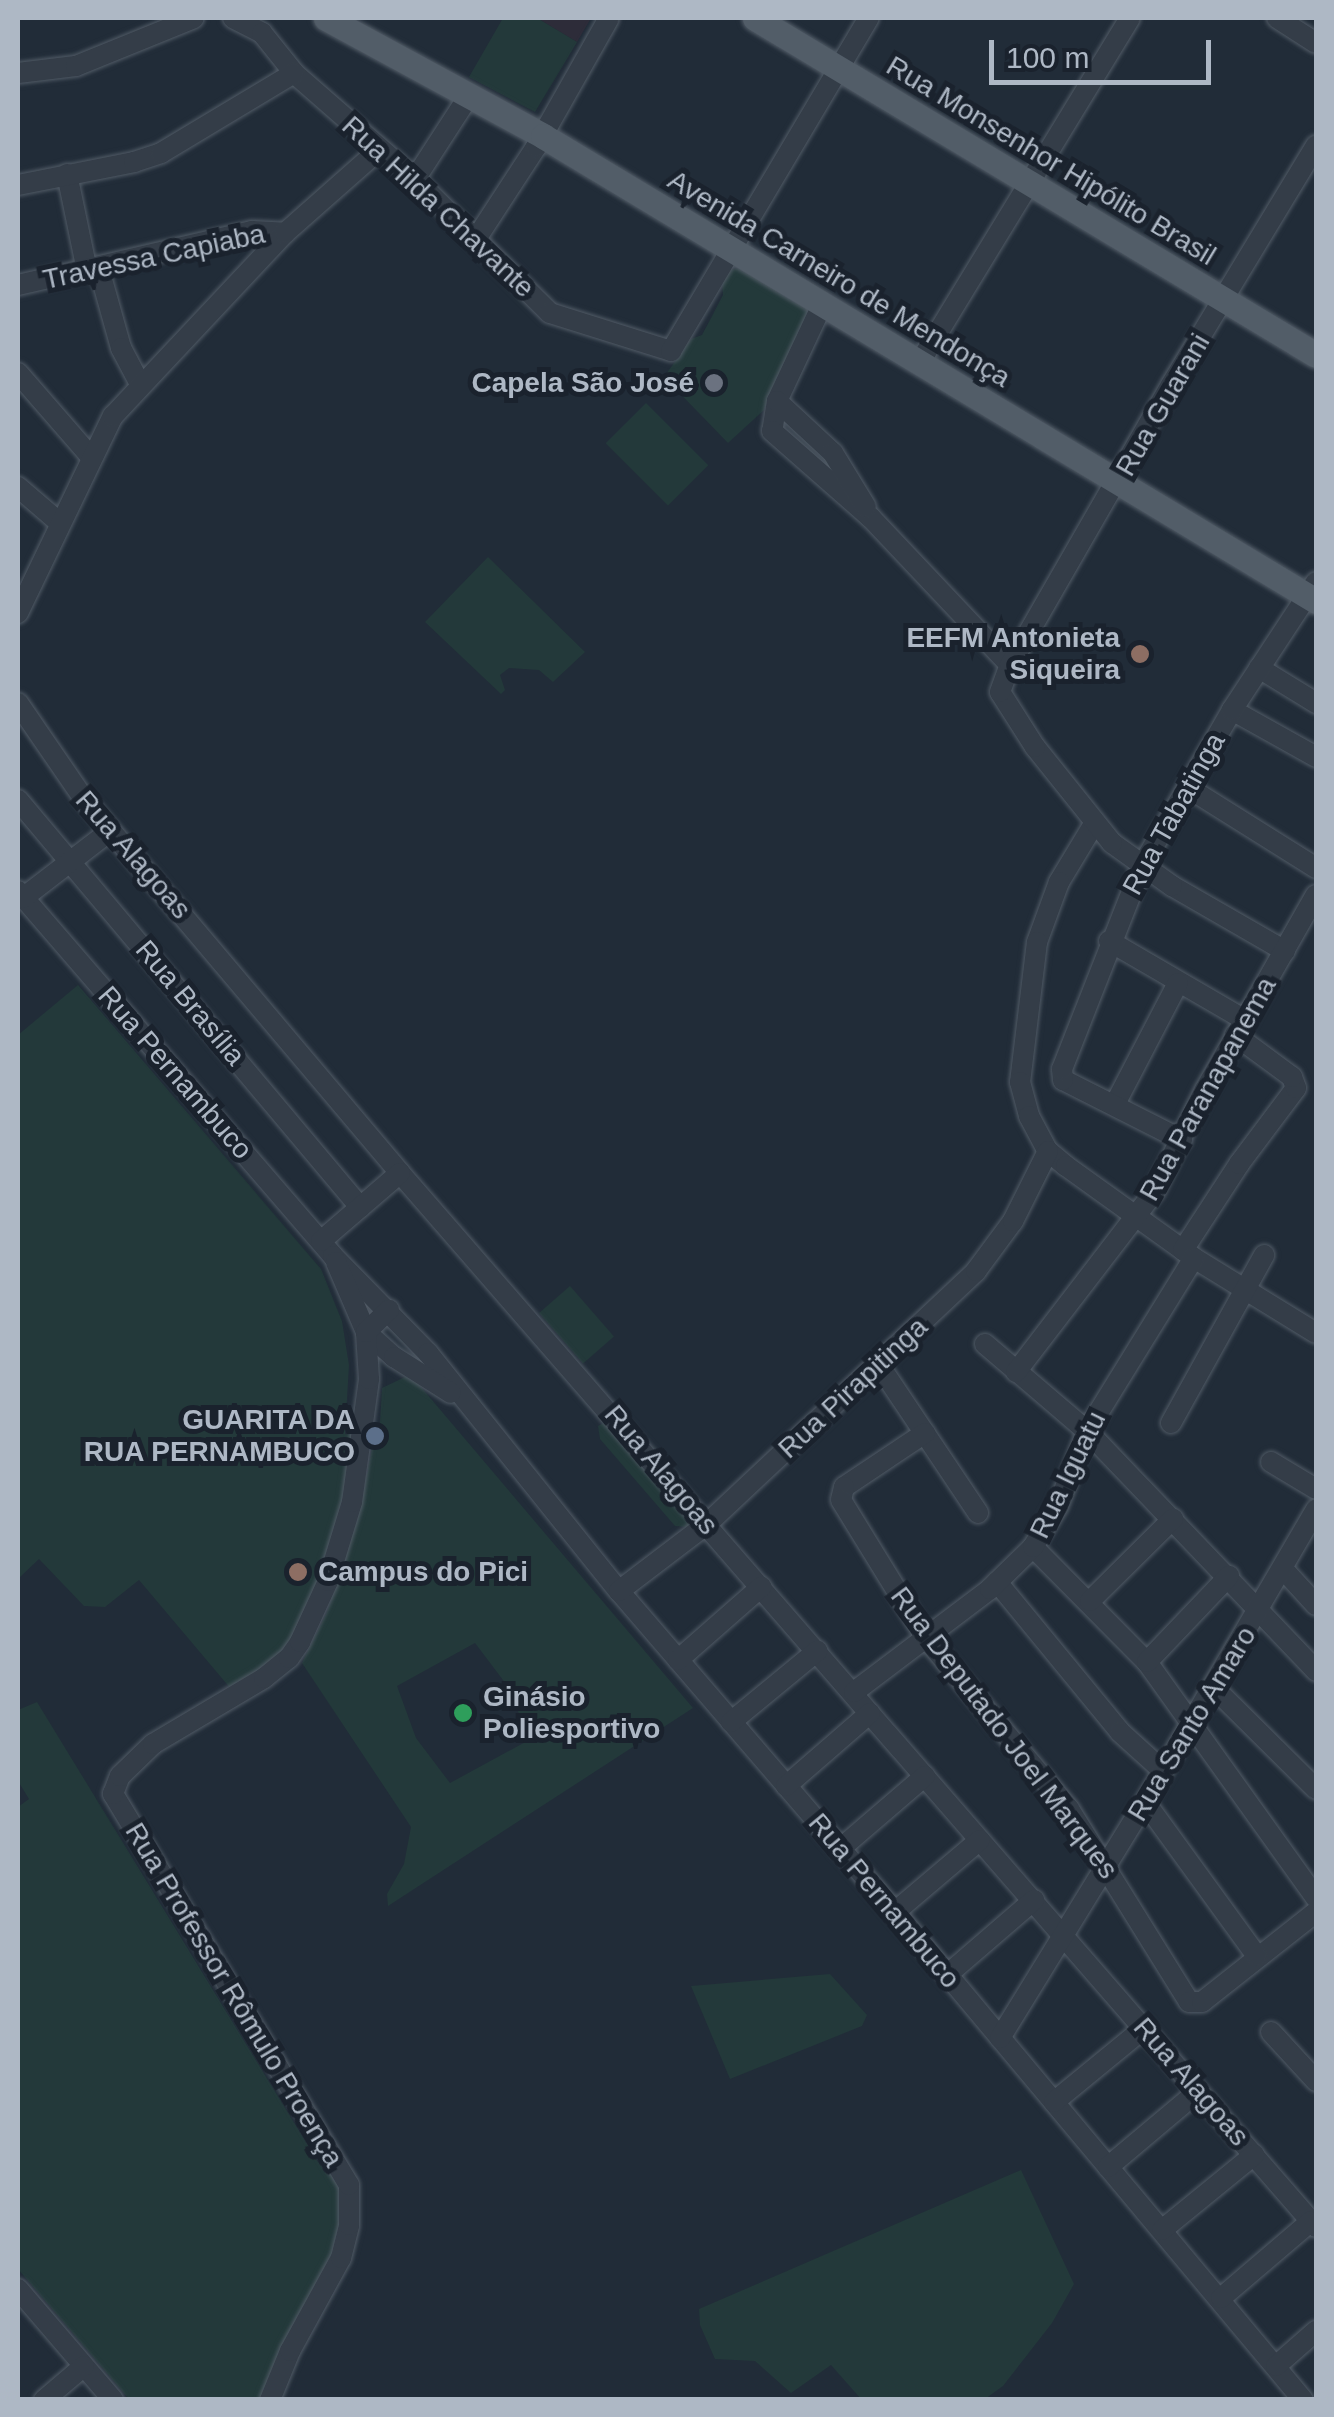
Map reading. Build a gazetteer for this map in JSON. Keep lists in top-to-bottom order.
{
  "streets": {
    "main road": ["Rua Monsenhor Hipólito Brasil", "Avenida Carneiro de Mendonça"],
    "street": [
      "Rua Hilda Chavante",
      "Travessa Capiaba",
      "Rua Guarani",
      "Rua Tabatinga",
      "Rua Alagoas",
      "Rua Brasília",
      "Rua Pernambuco",
      "Rua Paranapanema",
      "Rua Pirapitinga",
      "Rua Iguatu",
      "Rua Santo Amaro",
      "Rua Deputado Joel Marques",
      "Rua Professor Rômulo Proença"
    ]
  },
  "crossings": [
    ["Rua Monsenhor Hipólito Brasil", "Rua Guarani"],
    ["Rua Hilda Chavante", "Travessa Capiaba"],
    ["Rua Hilda Chavante", "Avenida Carneiro de Mendonça"],
    ["Avenida Carneiro de Mendonça", "Rua Guarani"],
    ["Avenida Carneiro de Mendonça", "Rua Tabatinga"],
    ["Rua Alagoas", "Rua Pirapitinga"],
    ["Rua Alagoas", "Rua Iguatu"],
    ["Rua Alagoas", "Rua Santo Amaro"],
    ["Rua Pernambuco", "Rua Pirapitinga"],
    ["Rua Pernambuco", "Rua Santo Amaro"],
    ["Rua Pernambuco", "Rua Professor Rômulo Proença"],
    ["Rua Paranapanema", "Rua Iguatu"],
    ["Rua Iguatu", "Rua Deputado Joel Marques"],
    ["Rua Santo Amaro", "Rua Deputado Joel Marques"]
  ],
  "places": [
    "Capela São José",
    "EEFM Antonieta Siqueira",
    "GUARITA DA RUA PERNAMBUCO",
    "Campus do Pici",
    "Ginásio Poliesportivo"
  ],
  "scale_bar": "100 m"
}
